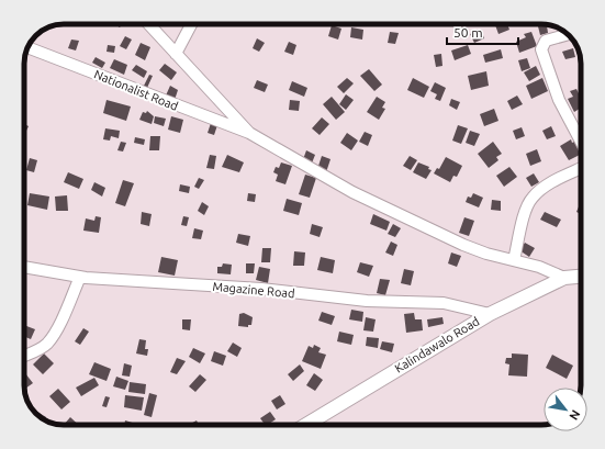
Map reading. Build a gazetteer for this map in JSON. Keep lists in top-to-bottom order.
{
  "streets": {
    "street": ["Nationalist Road", "Magazine Road", "Kalindawalo Road"]
  },
  "crossings": [
    ["Magazine Road", "Kalindawalo Road"]
  ],
  "scale_bar": "50 m",
  "north": "bottom right"
}
